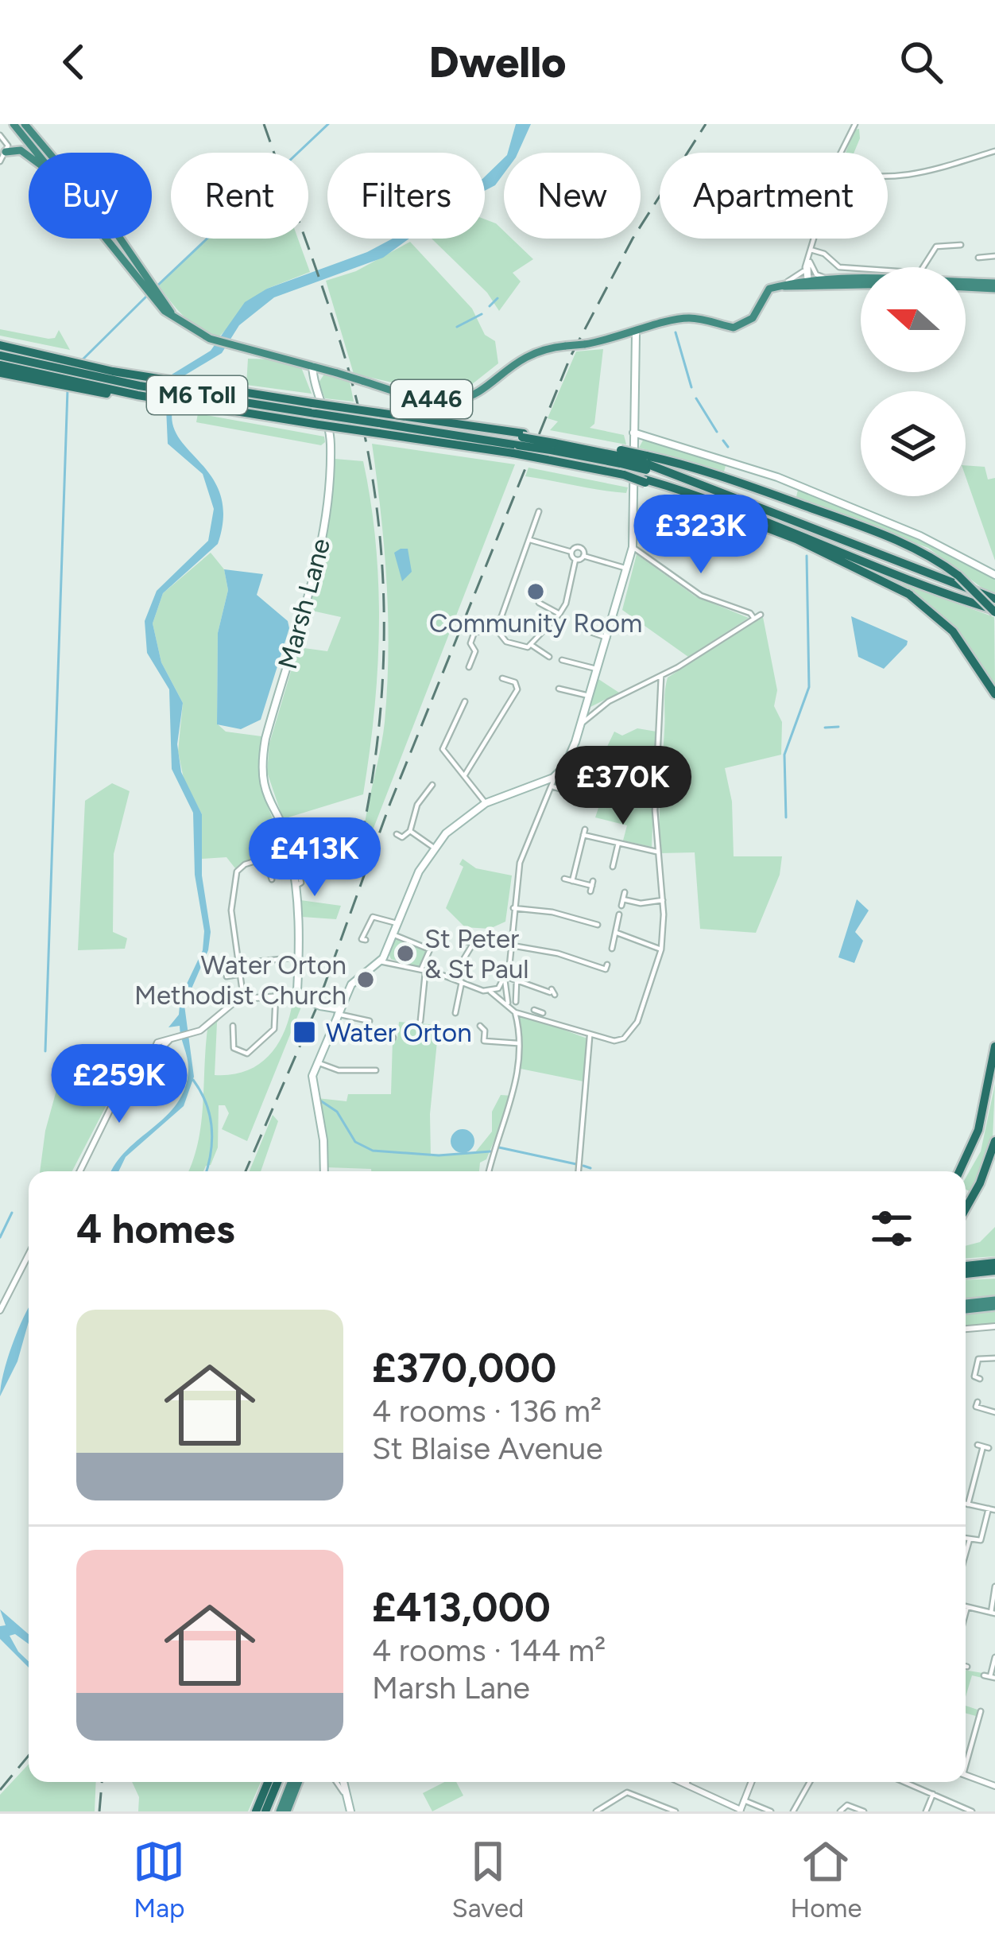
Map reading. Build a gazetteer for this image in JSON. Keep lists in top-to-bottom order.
{
  "streets": {
    "highway": ["M6 Toll", "A446"],
    "main road": ["Marsh Lane"]
  },
  "crossings": [
    ["A446", "Marsh Lane"]
  ],
  "places": {
    "other": ["Community Room", "St Peter & St Paul", "Water Orton Methodist Church"],
    "transit": ["Water Orton"]
  },
  "north": "left",
  "page": {
    "header": "Dwello",
    "chip": [
      "Buy",
      "Rent",
      "Filters",
      "New",
      "Apartment"
    ],
    "price": [
      "£323K",
      "£370K",
      "£413K",
      "£259K"
    ],
    "heading": "4 homes",
    "list": [
      {
        "name": "£370,000",
        "note": "4 rooms · 136 m² · St Blaise Avenue"
      },
      {
        "name": "£413,000",
        "note": "4 rooms · 144 m² · Marsh Lane"
      }
    ],
    "tabs": ["Map", "Saved", "Home"]
  }
}
